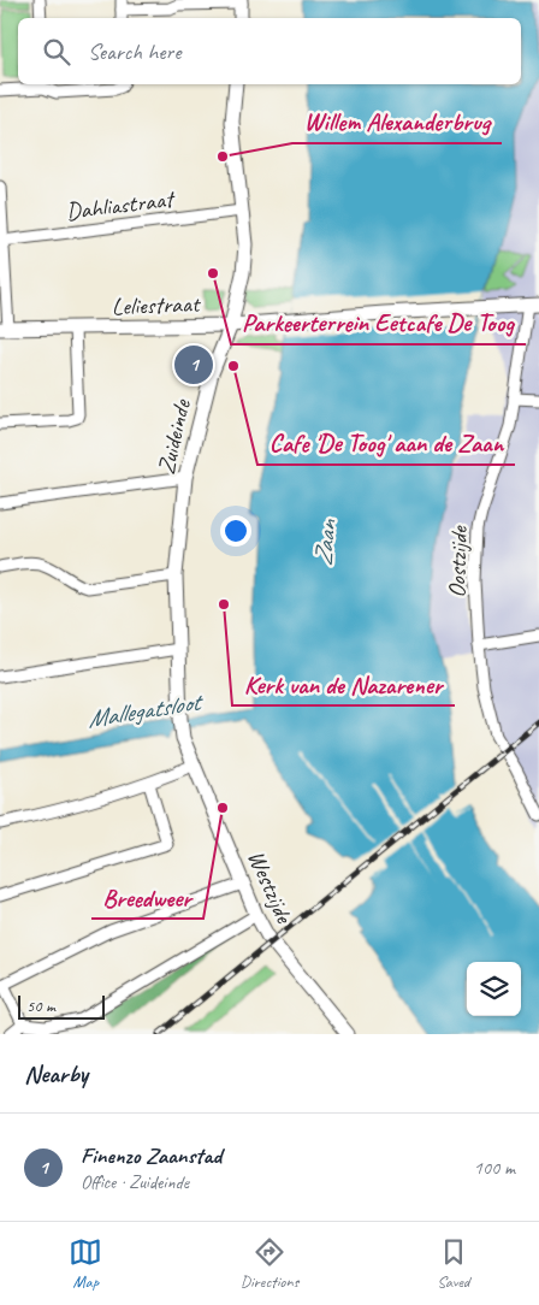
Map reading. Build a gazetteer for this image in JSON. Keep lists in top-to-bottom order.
{
  "streets": {
    "street": [
      "Dahliastraat",
      "Leliestraat",
      "Zuideinde",
      "Oostzijde",
      "Westzijde"
    ]
  },
  "crossings": [
    ["Dahliastraat", "Zuideinde"],
    ["Leliestraat", "Zuideinde"],
    ["Leliestraat", "Oostzijde"],
    ["Zuideinde", "Westzijde"]
  ],
  "water": ["Zaan", "Mallegatsloot"],
  "places": [
    "Willem Alexanderbrug",
    "Parkeerterrein Eetcafe De Toog",
    "Cafe 'De Toog' aan de Zaan",
    "Kerk van de Nazarener",
    "Breedweer"
  ],
  "scale_bar": "50 m",
  "page": {
    "search": "Search here",
    "pins": "1",
    "scale": "50 m",
    "heading": "Nearby",
    "list": [
      {
        "mark": "1",
        "name": "Finenzo Zaanstad",
        "note": "Office · Zuideinde",
        "value": "100 m"
      }
    ],
    "nav": ["Map", "Directions", "Saved"]
  }
}
